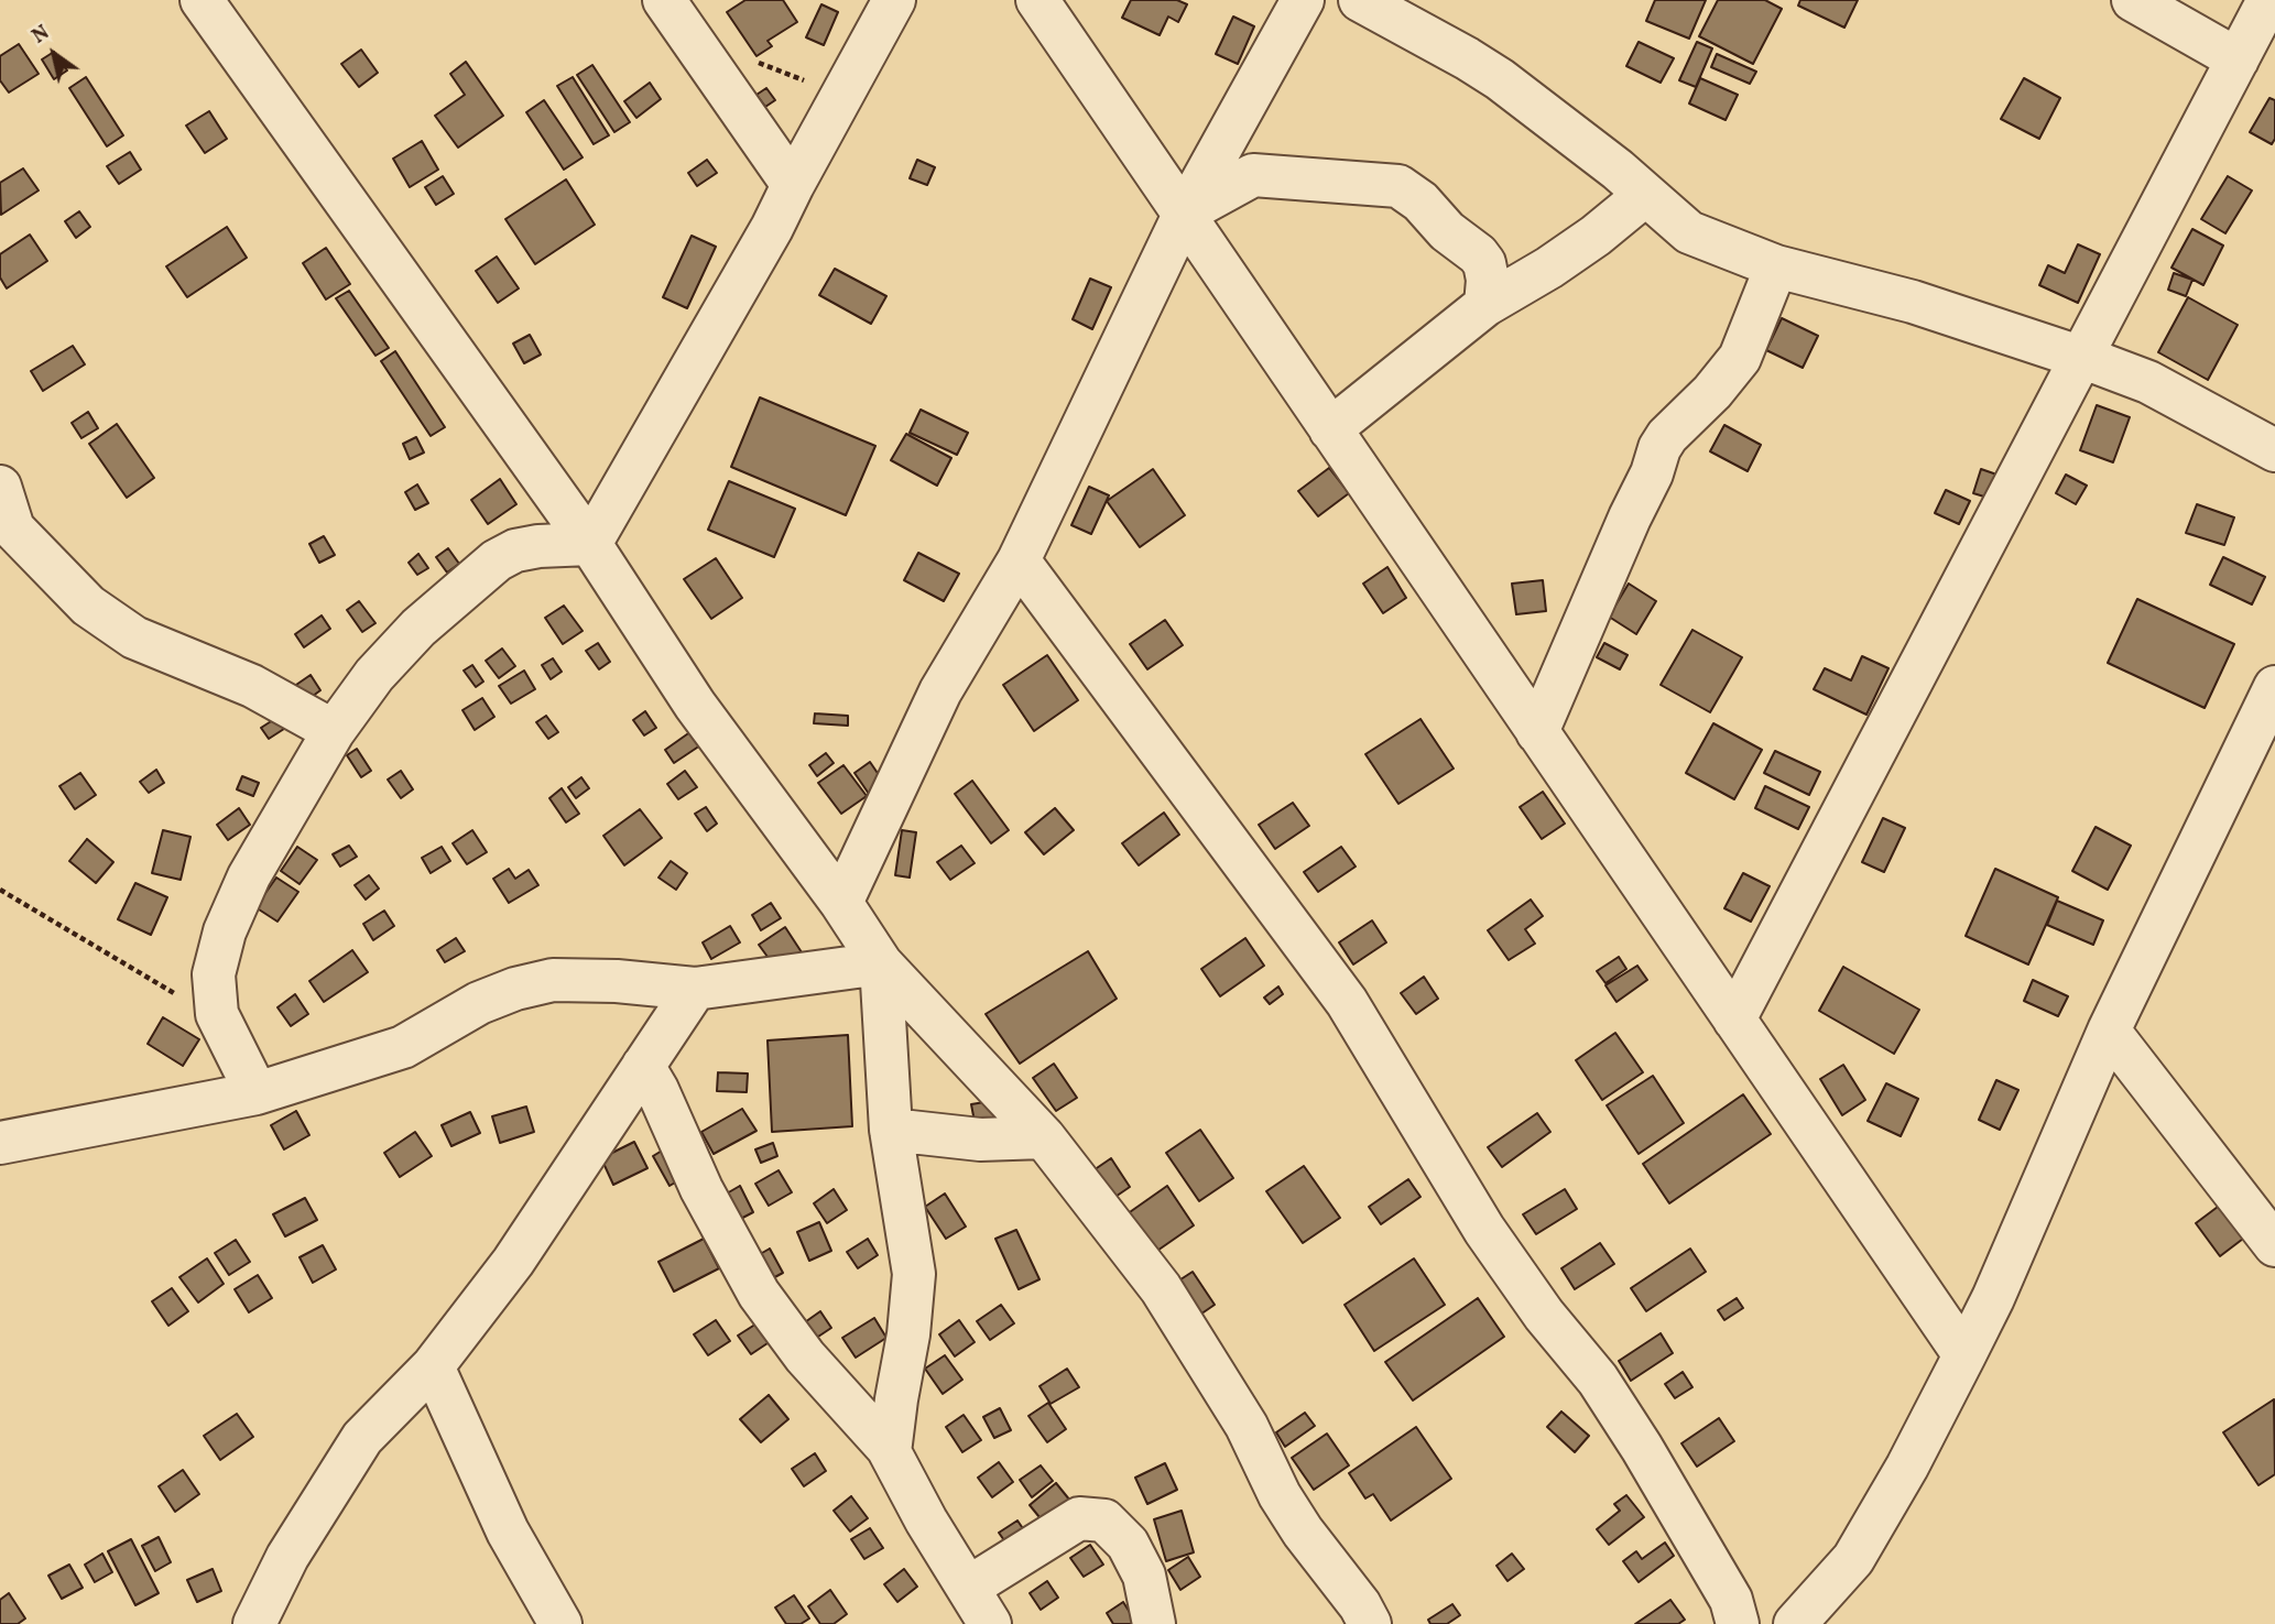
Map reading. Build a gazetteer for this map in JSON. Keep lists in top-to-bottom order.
{
  "north": "top left"
}
